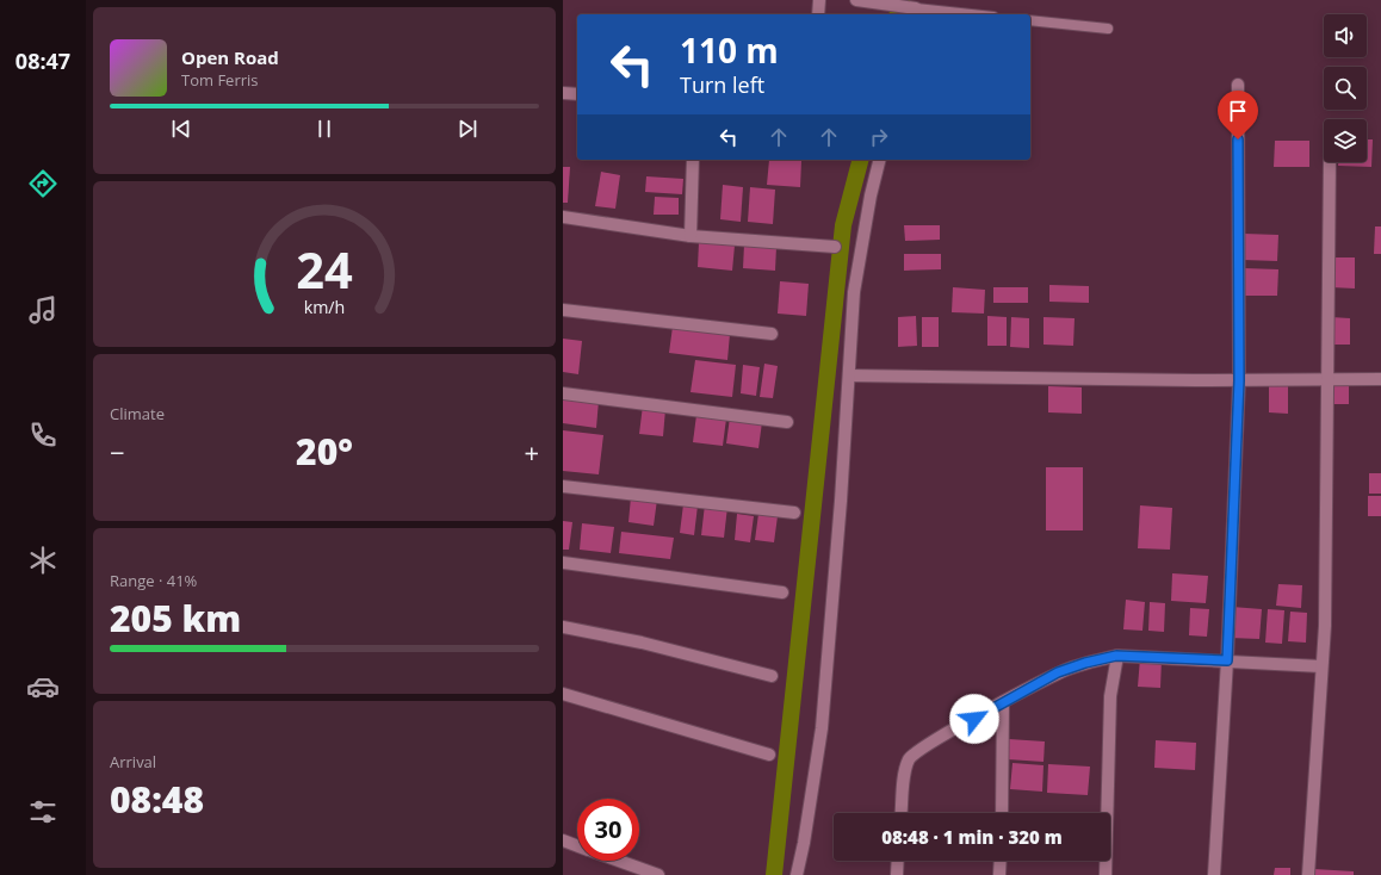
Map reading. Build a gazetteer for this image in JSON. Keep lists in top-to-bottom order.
{
  "page": {
    "tabs": "08:47",
    "turn": ["110 m", "Turn left"],
    "song": ["Open Road", "Tom Ferris"],
    "tile": [
      "Climate",
      ["Range · 41%", "205 km"],
      ["Arrival", "08:48"]
    ],
    "heat": ["−", "20°", "+"],
    "limit": "30",
    "trip": "08:48 · 1 min · 320 m",
    "gauge": ["24", "km/h"]
  }
}
